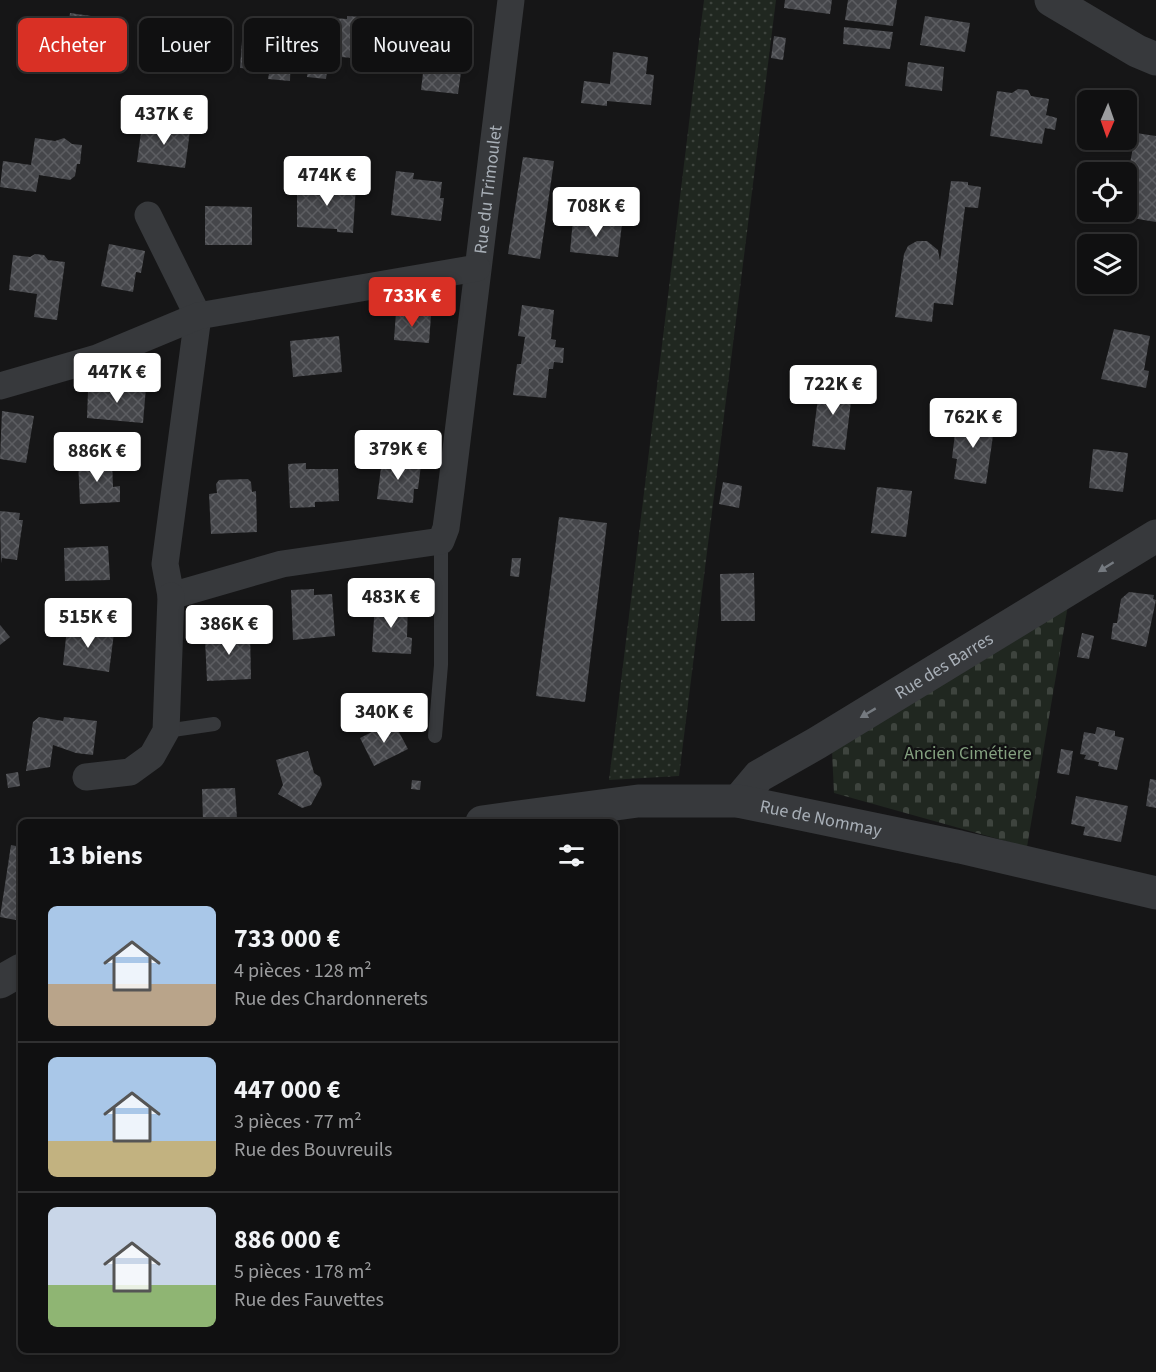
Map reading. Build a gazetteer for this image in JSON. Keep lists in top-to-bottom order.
{
  "streets": {
    "street": ["Rue du Trimoulet", "Rue des Barres", "Rue de Nommay"]
  },
  "crossings": [
    ["Rue des Barres", "Rue de Nommay"]
  ],
  "one_way": ["Rue des Barres"],
  "parks": ["Ancien Cimétiere"],
  "north": "bottom",
  "page": {
    "chip": [
      "Acheter",
      "Louer",
      "Filtres",
      "Nouveau"
    ],
    "price": [
      "437K €",
      "474K €",
      "708K €",
      "733K €",
      "447K €",
      "722K €",
      "762K €",
      "379K €",
      "886K €",
      "483K €",
      "515K €",
      "386K €",
      "340K €"
    ],
    "heading": "13 biens",
    "list": [
      {
        "name": "733 000 €",
        "note": "4 pièces · 128 m² · Rue des Chardonnerets"
      },
      {
        "name": "447 000 €",
        "note": "3 pièces · 77 m² · Rue des Bouvreuils"
      },
      {
        "name": "886 000 €",
        "note": "5 pièces · 178 m² · Rue des Fauvettes"
      }
    ]
  }
}
